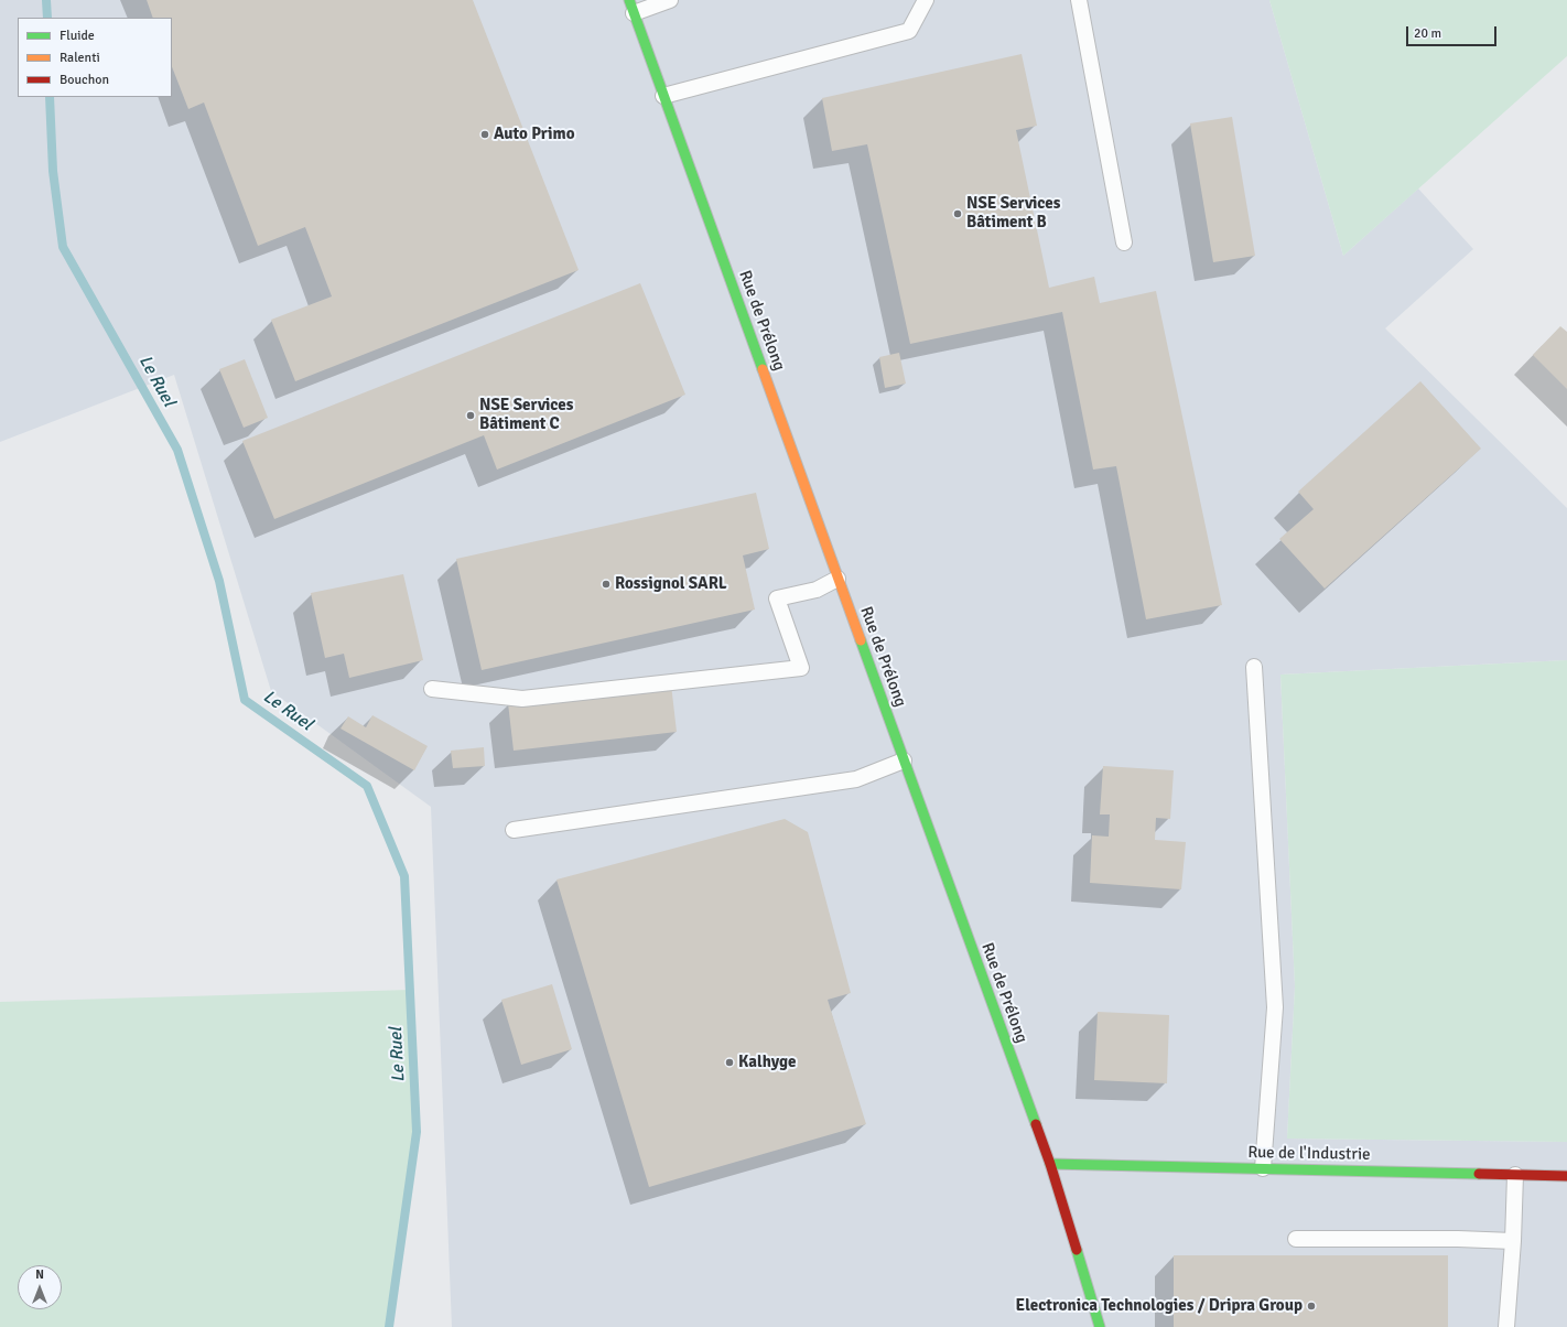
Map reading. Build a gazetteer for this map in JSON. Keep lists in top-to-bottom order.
{
  "streets": {
    "street": ["Rue de Prélong", "Rue de l'Industrie"]
  },
  "crossings": [
    ["Rue de Prélong", "Rue de l'Industrie"]
  ],
  "water": ["Le Ruel"],
  "places": [
    "Auto Primo",
    "NSE Services Bâtiment B",
    "NSE Services Bâtiment C",
    "Rossignol SARL",
    "Kalhyge",
    "Electronica Technologies / Dripra Group"
  ],
  "legend": ["Fluide", "Ralenti", "Bouchon"],
  "scale_bar": "20 m",
  "north": "top"
}
